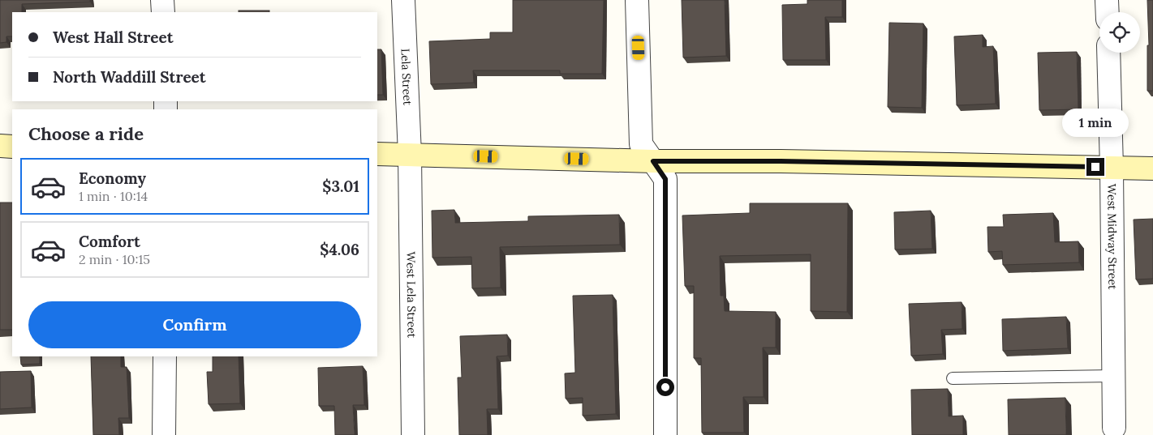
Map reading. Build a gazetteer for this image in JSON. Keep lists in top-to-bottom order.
{
  "streets": {
    "street": ["Lela Street", "West Midway Street", "West Lela Street"]
  },
  "crossings": [
    ["Lela Street", "West Lela Street"]
  ],
  "page": {
    "banner": ["West Hall Street", "North Waddill Street"],
    "bubble": "1 min",
    "heading": "Choose a ride",
    "list": [
      {
        "name": "Economy",
        "note": "1 min · 10:14",
        "value": "$3.01"
      },
      {
        "name": "Comfort",
        "note": "2 min · 10:15",
        "value": "$4.06"
      }
    ],
    "buttons": "Confirm"
  }
}
